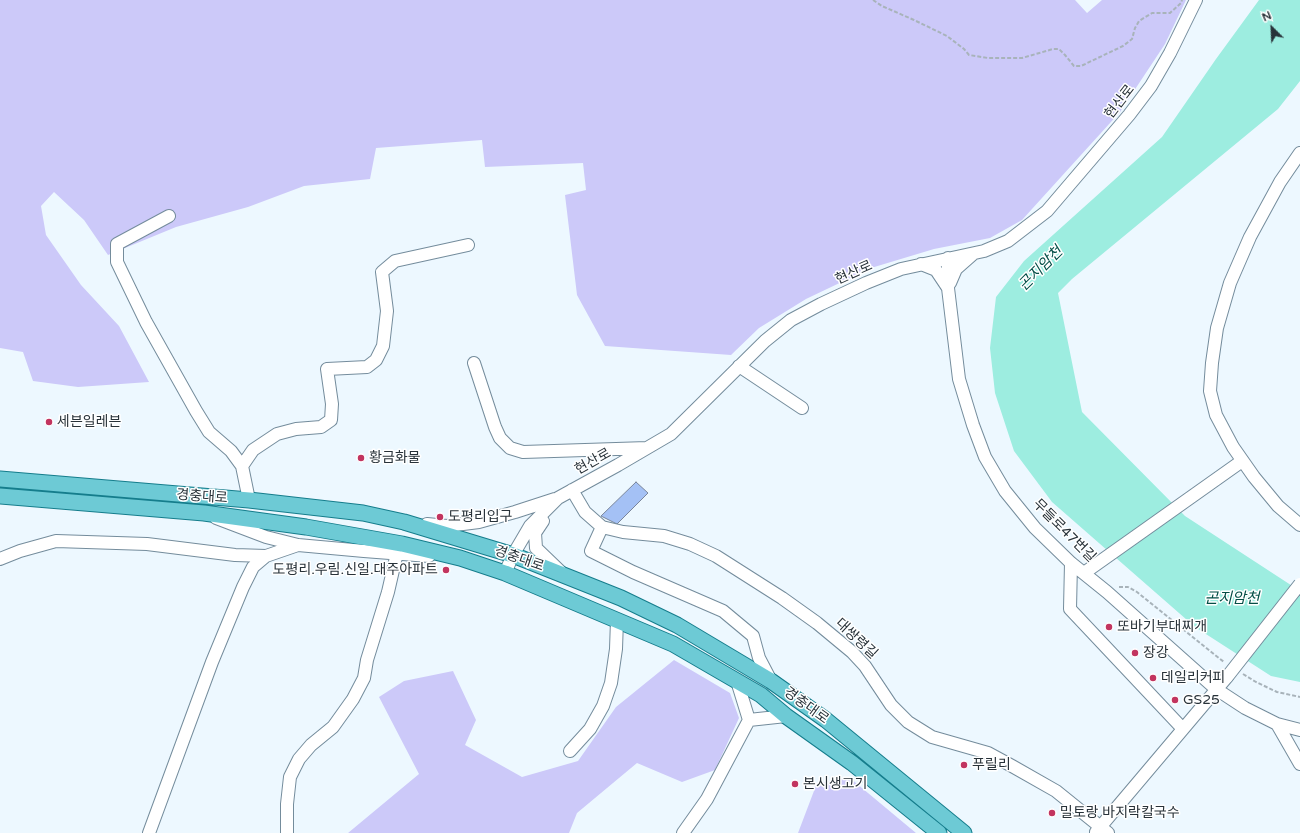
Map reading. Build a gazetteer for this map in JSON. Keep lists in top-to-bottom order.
{
  "streets": {
    "main road": ["경충대로"],
    "street": ["현산로", "무들로47번길", "대쌍령길"]
  },
  "crossings": [
    ["현산로", "경충대로"],
    ["현산로", "무들로47번길"],
    ["현산로", "대쌍령길"]
  ],
  "water": ["곤지암천"],
  "places": [
    "세븐일레븐",
    "황금화물",
    "도평리입구",
    "도평리.우림.신일.대주아파트",
    "또바기부대찌개",
    "장강",
    "데일리커피",
    "GS25",
    "푸릴리",
    "본시생고기",
    "밀토랑 바지락칼국수"
  ],
  "north": "top left"
}
